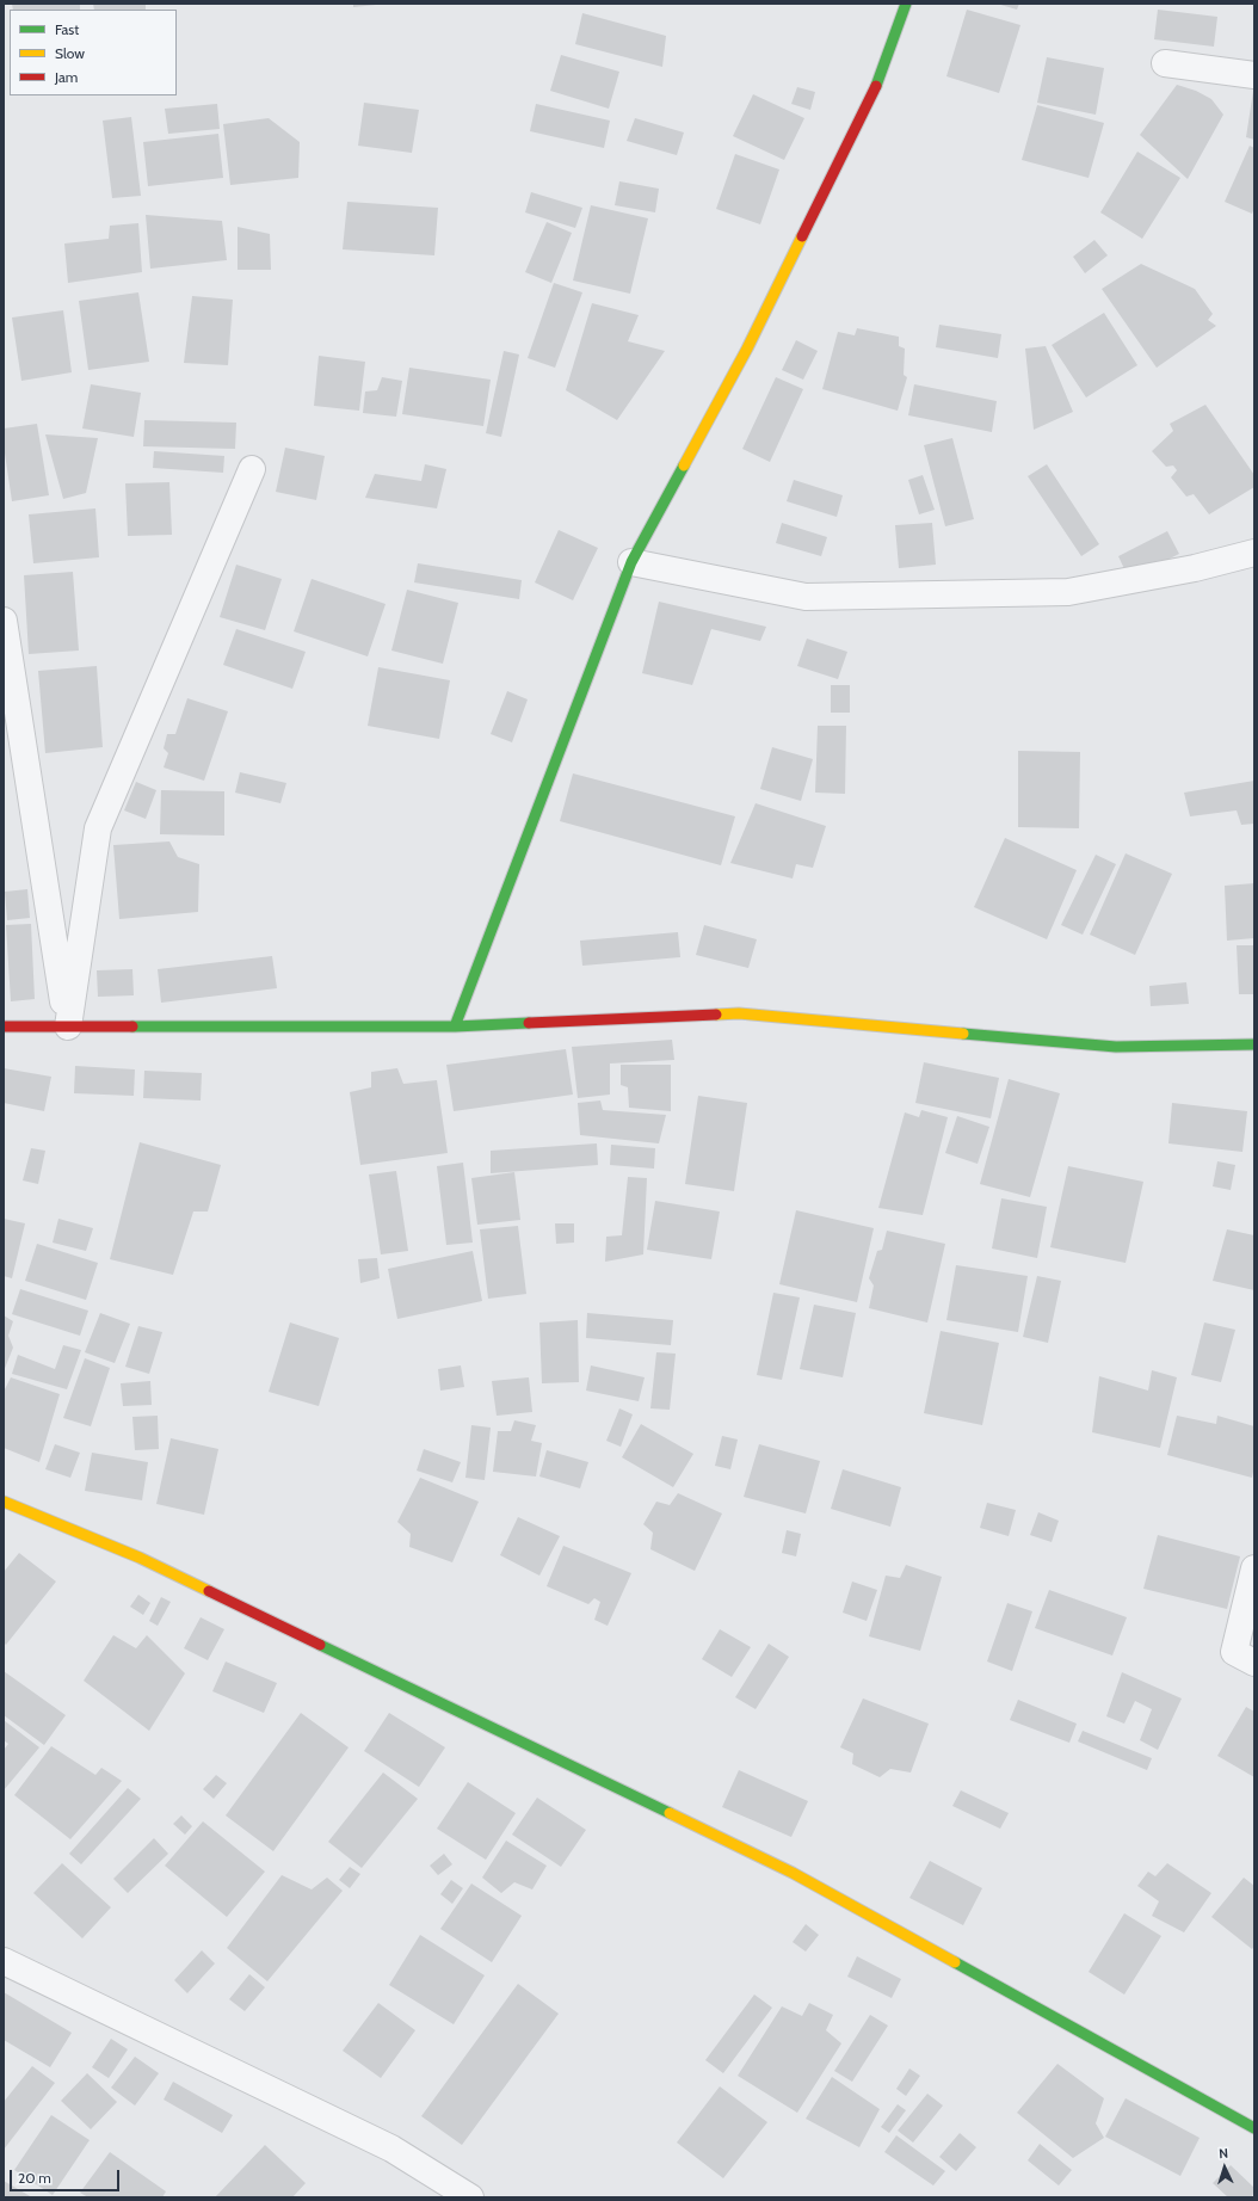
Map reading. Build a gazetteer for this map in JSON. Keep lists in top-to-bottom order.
{
  "legend": ["Fast", "Slow", "Jam"],
  "scale_bar": "20 m",
  "north": "top"
}
